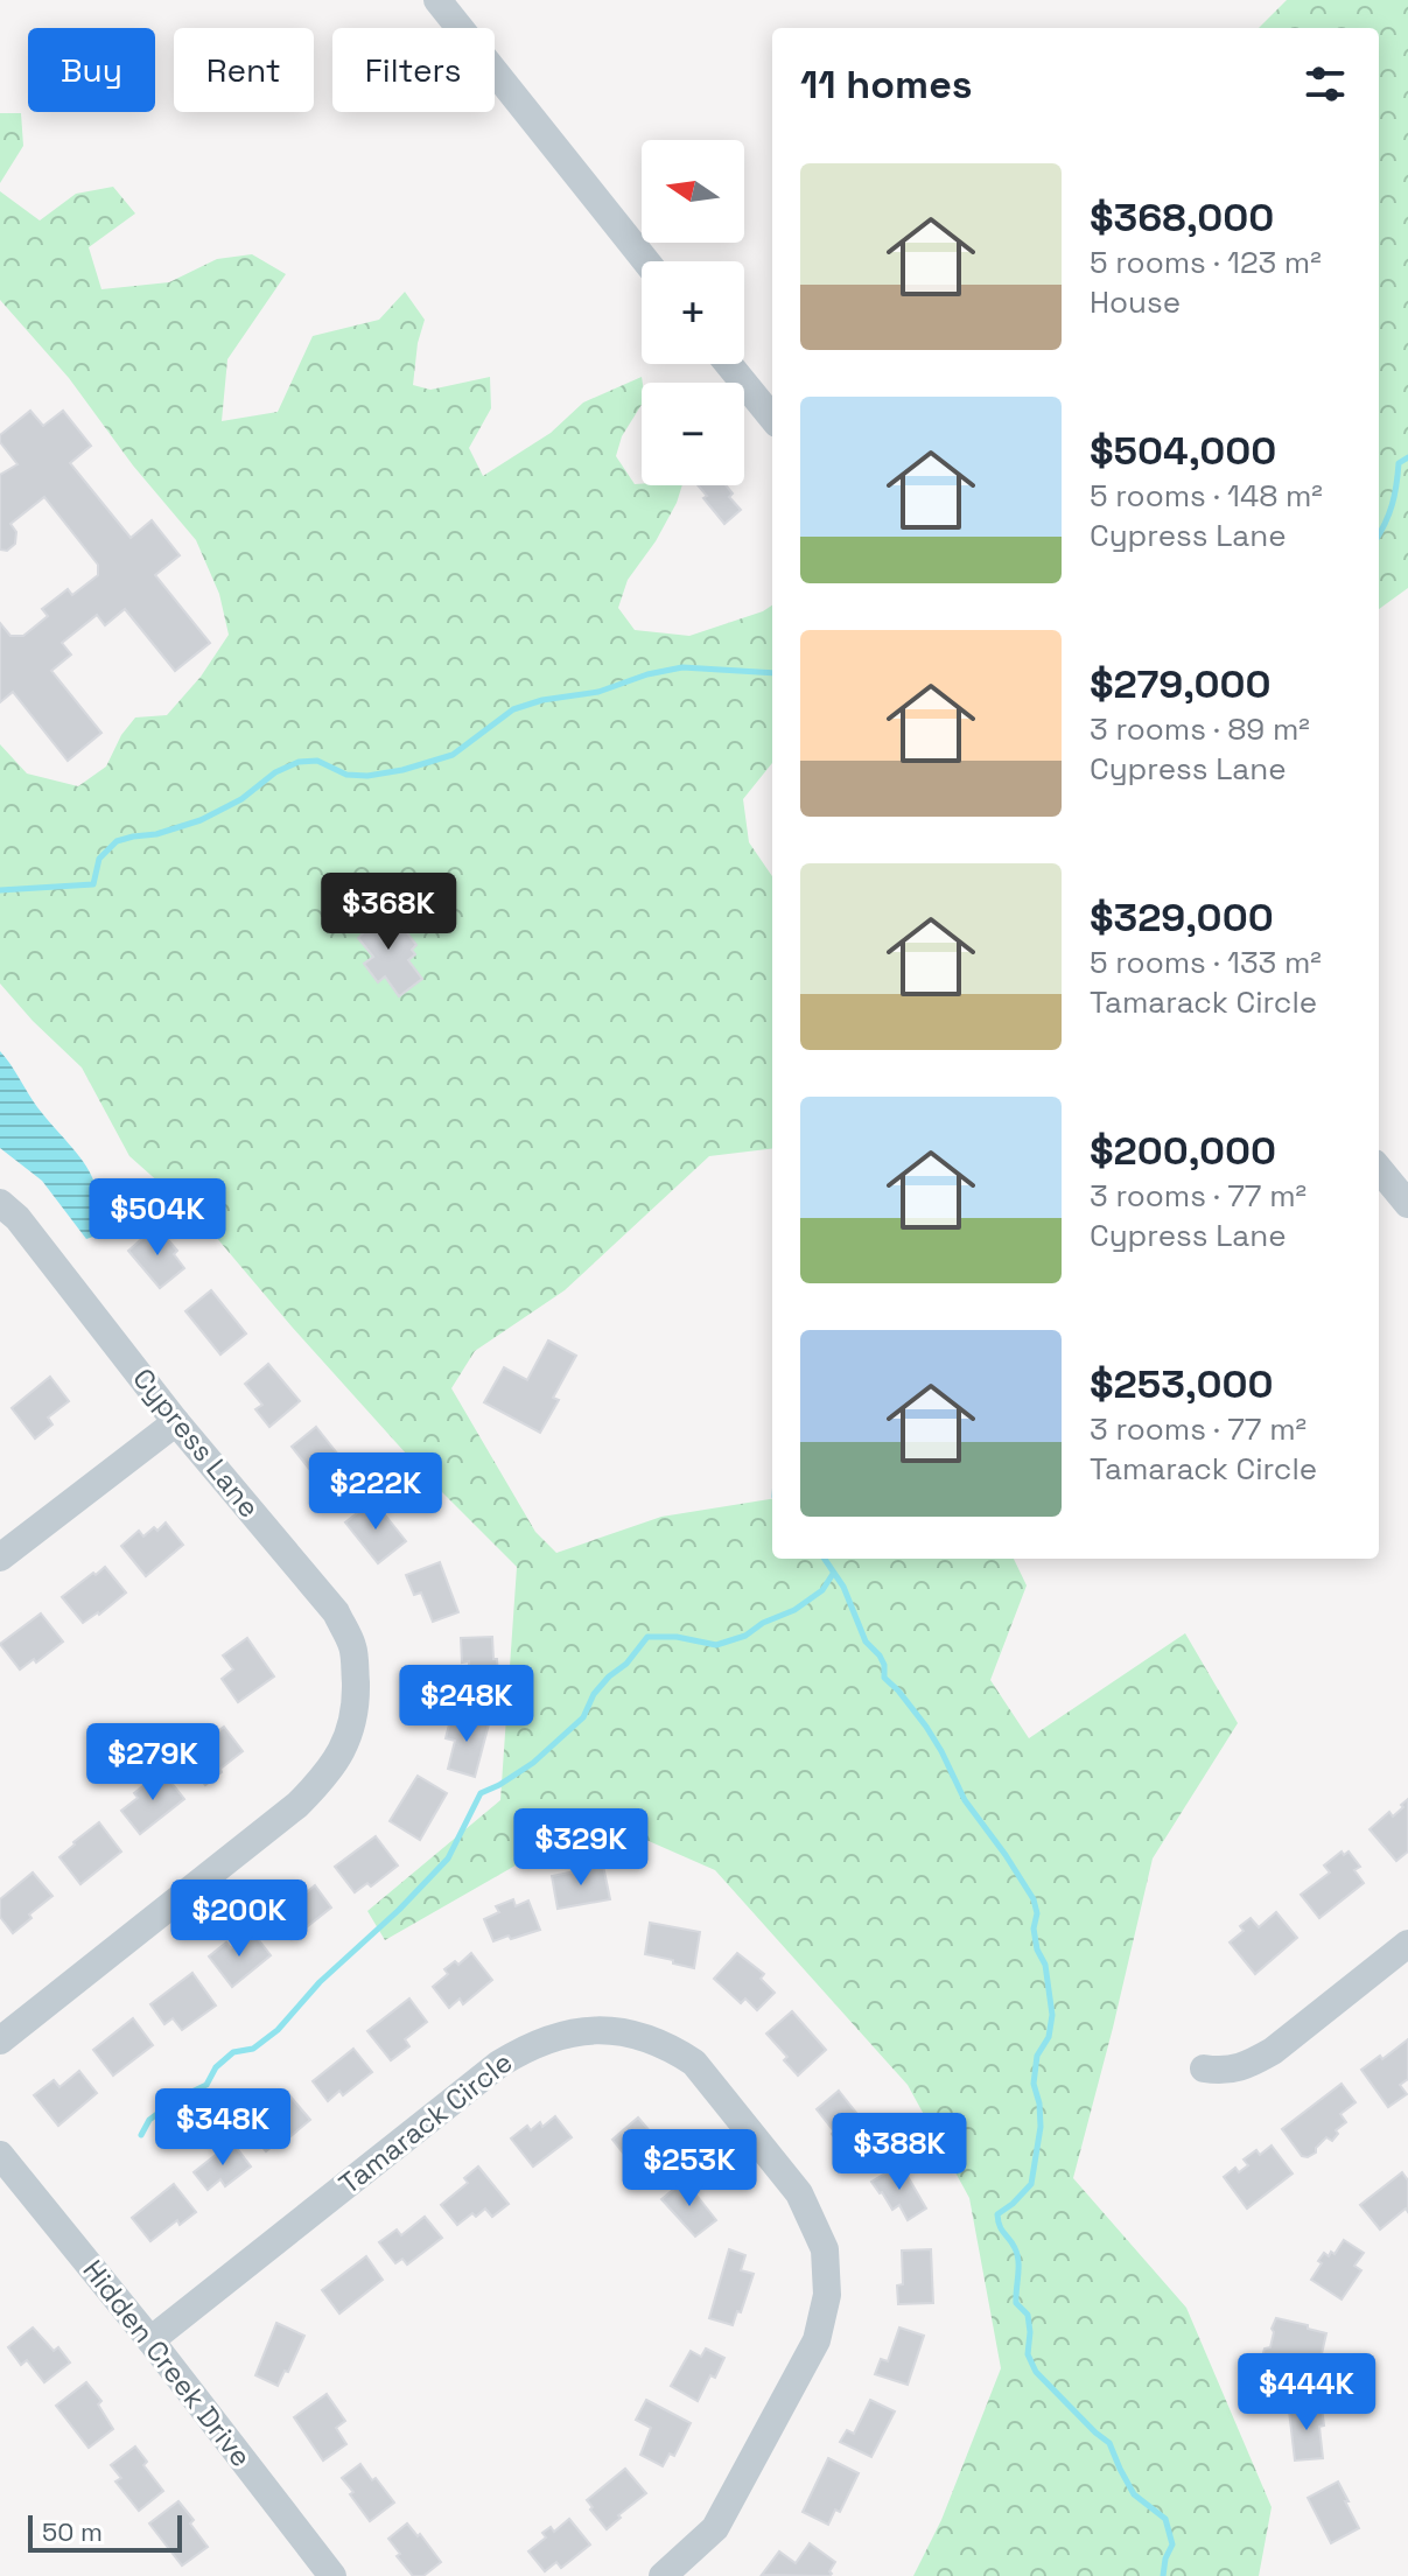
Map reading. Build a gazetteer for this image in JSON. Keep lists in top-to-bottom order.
{
  "streets": {
    "street": ["Cypress Lane", "Tamarack Circle", "Hidden Creek Drive"]
  },
  "crossings": [
    ["Tamarack Circle", "Hidden Creek Drive"]
  ],
  "scale_bar": "50 m",
  "north": "left",
  "page": {
    "chip": ["Buy", "Rent", "Filters"],
    "heading": "11 homes",
    "map_buttons": ["+", "−"],
    "list": [
      {
        "name": "$368,000",
        "note": "5 rooms · 123 m² · House"
      },
      {
        "name": "$504,000",
        "note": "5 rooms · 148 m² · Cypress Lane"
      },
      {
        "name": "$279,000",
        "note": "3 rooms · 89 m² · Cypress Lane"
      },
      {
        "name": "$329,000",
        "note": "5 rooms · 133 m² · Tamarack Circle"
      },
      {
        "name": "$200,000",
        "note": "3 rooms · 77 m² · Cypress Lane"
      },
      {
        "name": "$253,000",
        "note": "3 rooms · 77 m² · Tamarack Circle"
      }
    ],
    "price": [
      "$368K",
      "$504K",
      "$222K",
      "$248K",
      "$279K",
      "$329K",
      "$200K",
      "$348K",
      "$388K",
      "$253K",
      "$444K"
    ],
    "scale": "50 m"
  }
}
